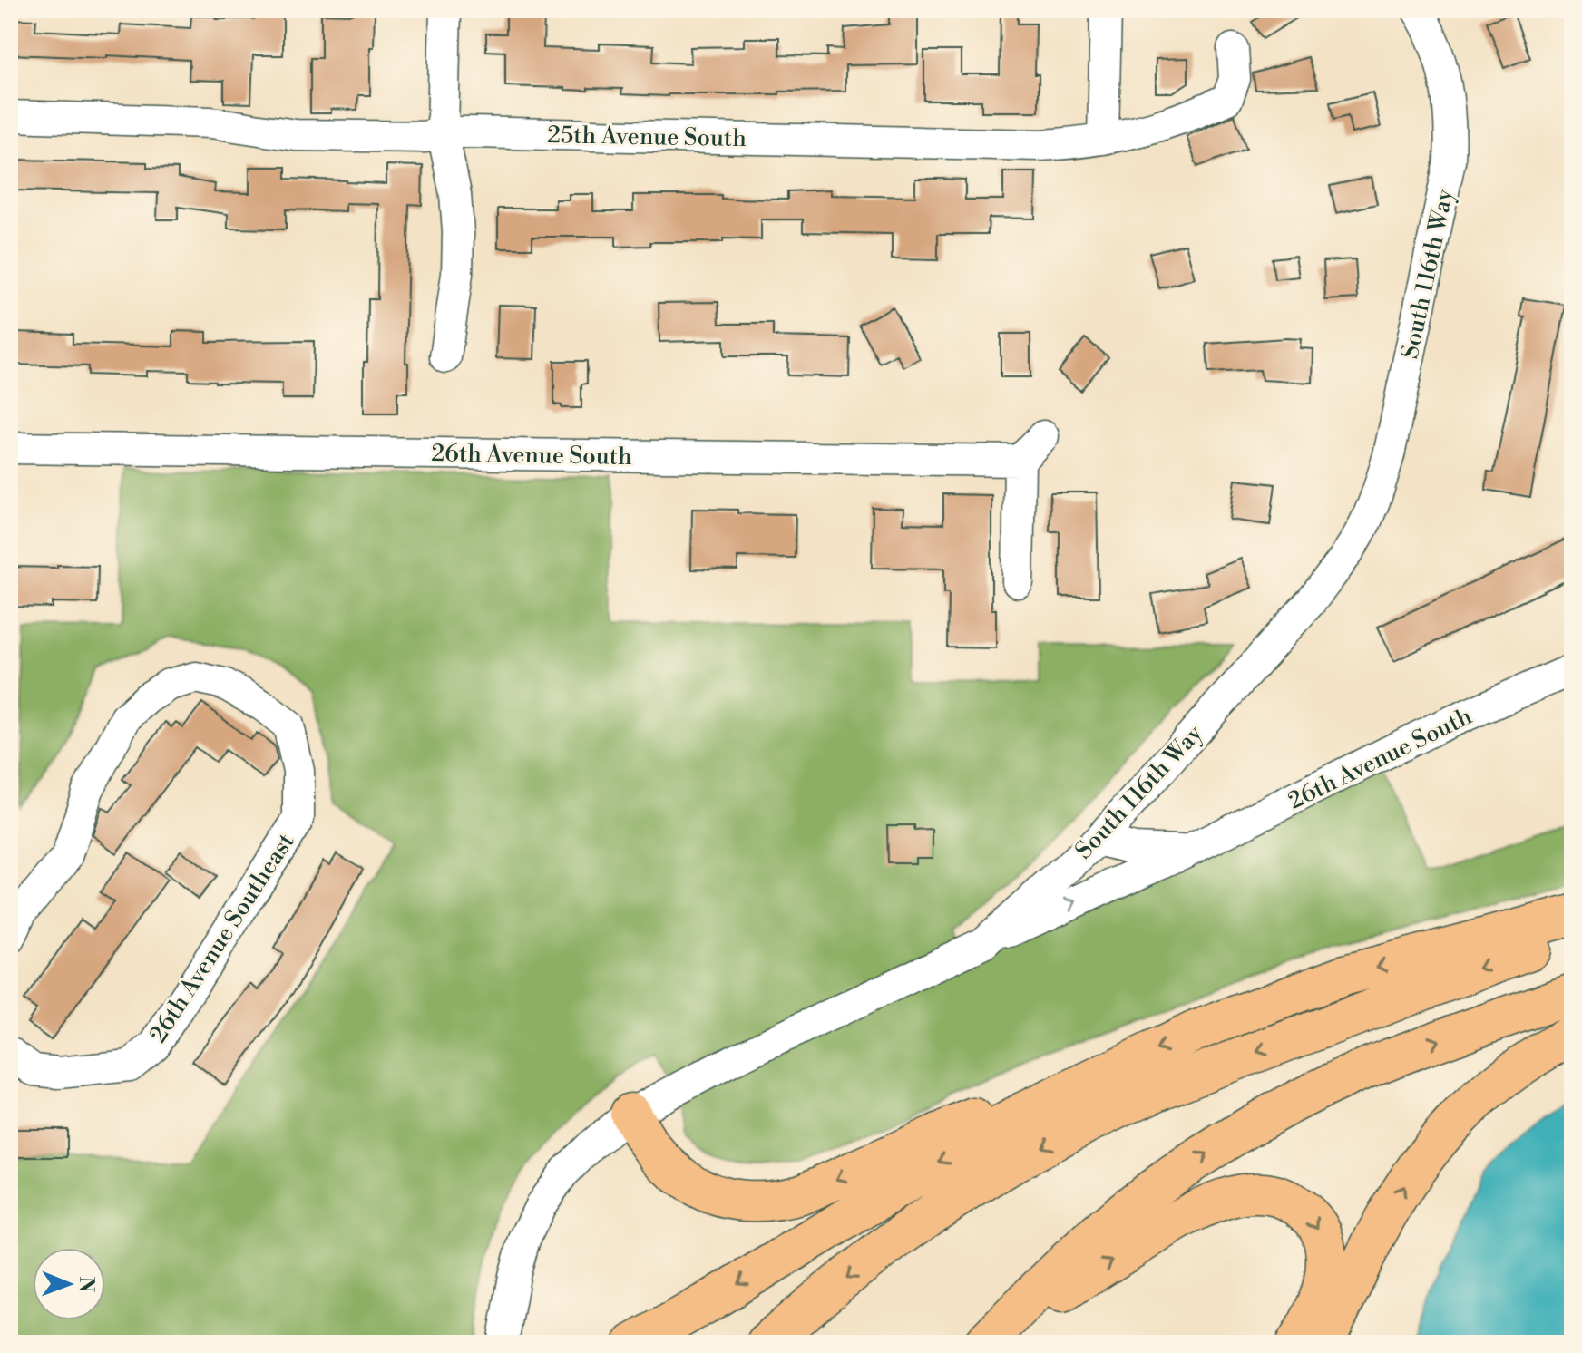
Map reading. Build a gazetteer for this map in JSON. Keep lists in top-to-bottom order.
{
  "streets": {
    "street": [
      "25th Avenue South",
      "South 116th Way",
      "26th Avenue South",
      "26th Avenue Southeast"
    ]
  },
  "crossings": [
    ["South 116th Way", "26th Avenue South"]
  ],
  "north": "right"
}
